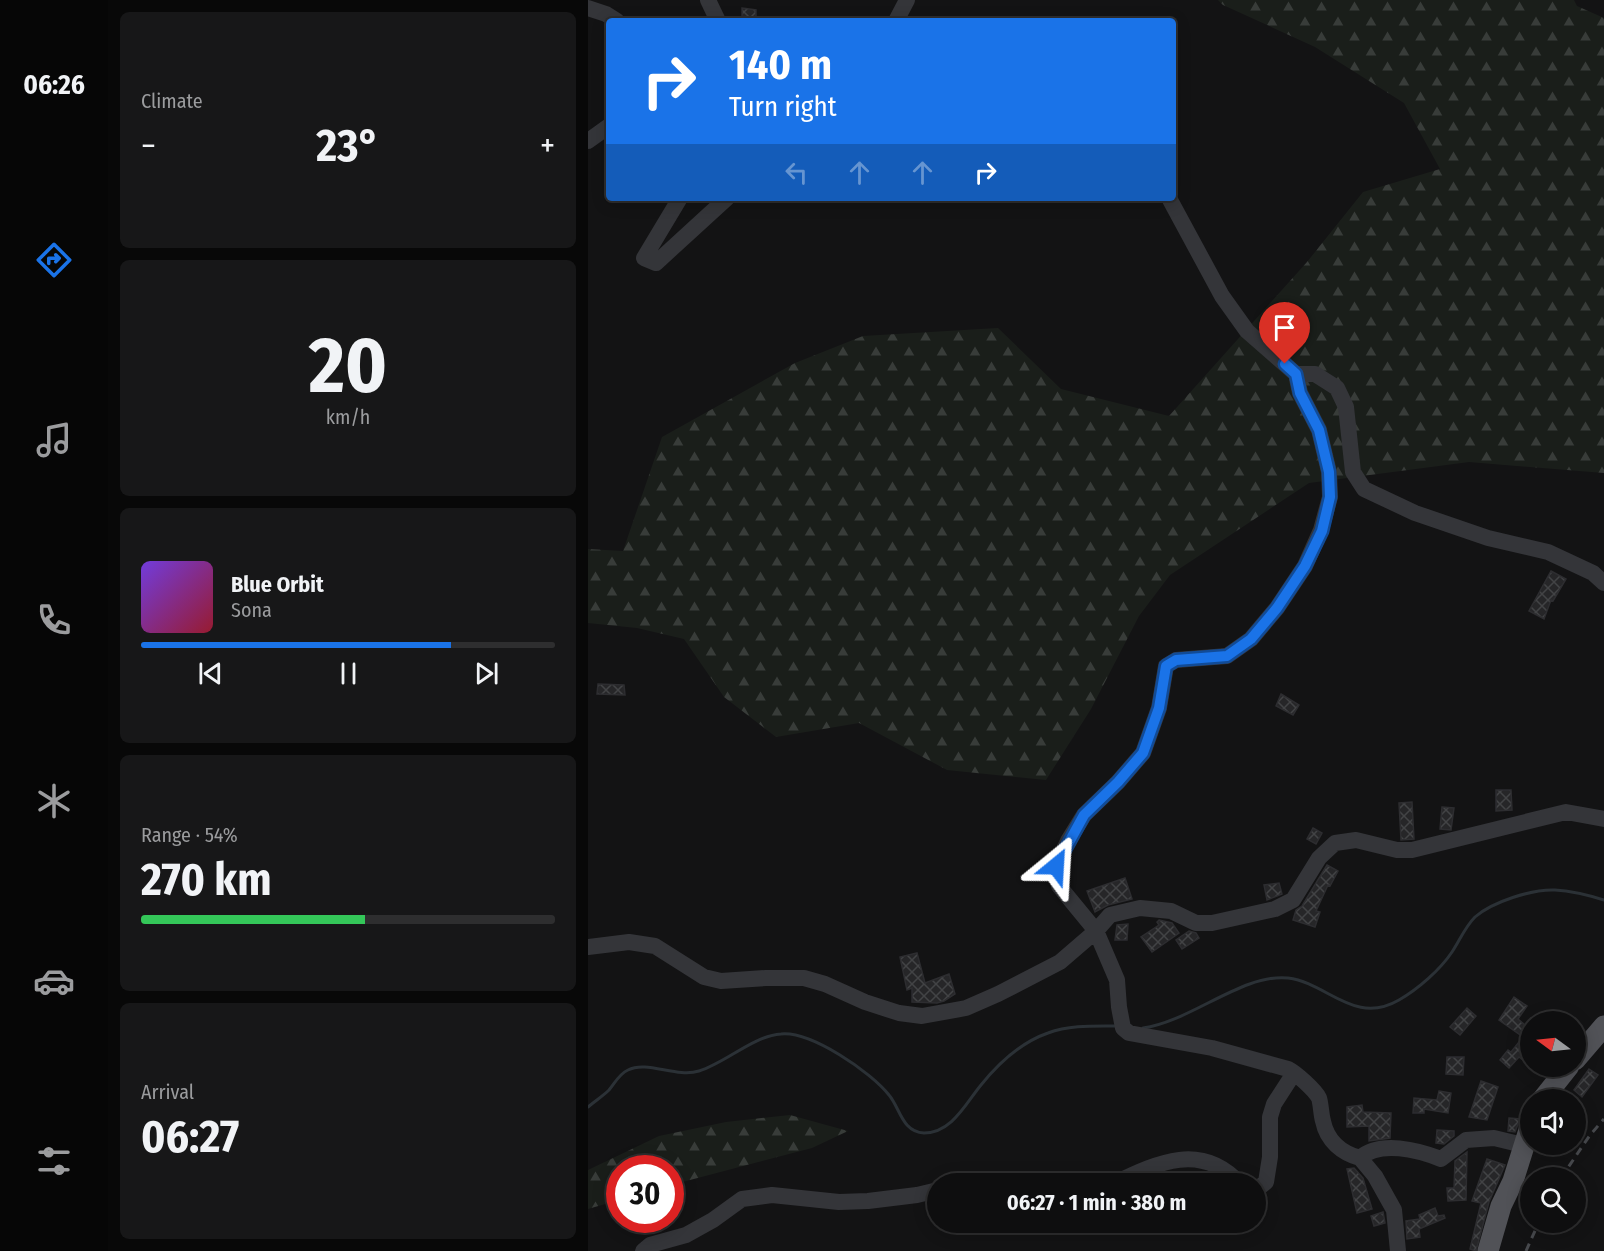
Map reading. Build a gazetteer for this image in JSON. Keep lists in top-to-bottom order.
{
  "north": "left",
  "page": {
    "tabs": "06:26",
    "tile": [
      "Climate",
      ["20", "km/h"],
      ["Range · 54%", "270 km"],
      ["Arrival", "06:27"]
    ],
    "turn": ["140 m", "Turn right"],
    "heat": ["−", "23°", "+"],
    "song": ["Blue Orbit", "Sona"],
    "limit": "30",
    "trip": "06:27 · 1 min · 380 m"
  }
}
